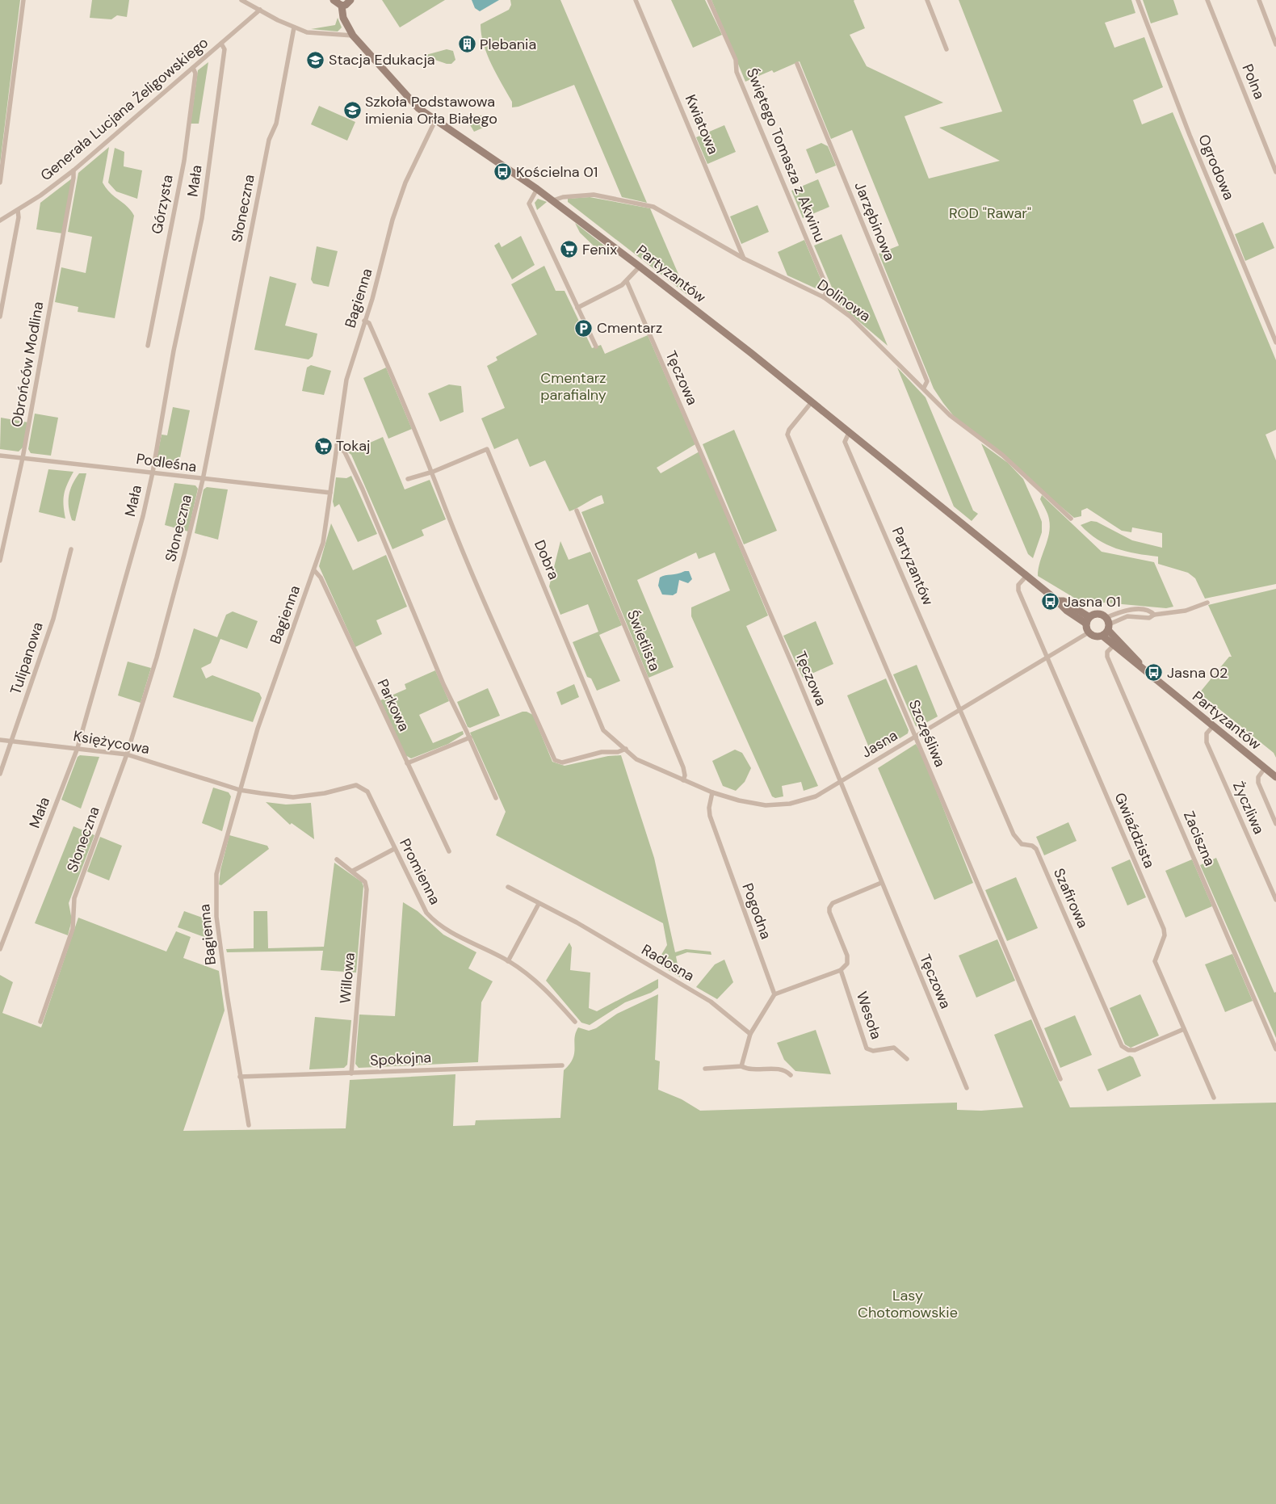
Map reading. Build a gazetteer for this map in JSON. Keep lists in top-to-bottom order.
{
  "streets": {
    "street": [
      "Polna",
      "Generała Lucjana Żeligowskiego",
      "Kwiatowa",
      "Świętego Tomasza z Akwinu",
      "Ogrodowa",
      "Mała",
      "Górzysta",
      "Słoneczna",
      "Jarzębinowa",
      "Partyzantów",
      "Bagienna",
      "Dolinowa",
      "Obrońców Modlina",
      "Tęczowa",
      "Podleśna",
      "Dobra",
      "Świetlista",
      "Tulipanowa",
      "Parkowa",
      "Szczęśliwa",
      "Księżycowa",
      "Jasna",
      "Życzliwa",
      "Gwiaździsta",
      "Zaciszna",
      "Promienna",
      "Szafirowa",
      "Pogodna",
      "Radosna",
      "Willowa",
      "Wesoła",
      "Spokojna"
    ]
  },
  "crossings": [
    ["Generała Lucjana Żeligowskiego", "Mała"],
    ["Generała Lucjana Żeligowskiego", "Górzysta"],
    ["Generała Lucjana Żeligowskiego", "Obrońców Modlina"],
    ["Kwiatowa", "Dolinowa"],
    ["Świętego Tomasza z Akwinu", "Dolinowa"],
    ["Mała", "Podleśna"],
    ["Mała", "Księżycowa"],
    ["Słoneczna", "Podleśna"],
    ["Słoneczna", "Księżycowa"],
    ["Jarzębinowa", "Dolinowa"],
    ["Partyzantów", "Bagienna"],
    ["Partyzantów", "Dolinowa"],
    ["Partyzantów", "Szczęśliwa"],
    ["Partyzantów", "Jasna"],
    ["Partyzantów", "Życzliwa"],
    ["Partyzantów", "Gwiaździsta"],
    ["Partyzantów", "Zaciszna"],
    ["Partyzantów", "Szafirowa"],
    ["Bagienna", "Podleśna"],
    ["Bagienna", "Parkowa"],
    ["Bagienna", "Księżycowa"],
    ["Bagienna", "Promienna"],
    ["Bagienna", "Spokojna"],
    ["Obrońców Modlina", "Podleśna"],
    ["Tęczowa", "Jasna"],
    ["Dobra", "Jasna"],
    ["Świetlista", "Jasna"],
    ["Tulipanowa", "Księżycowa"],
    ["Szczęśliwa", "Jasna"],
    ["Księżycowa", "Promienna"],
    ["Jasna", "Gwiaździsta"],
    ["Jasna", "Szafirowa"],
    ["Jasna", "Pogodna"],
    ["Gwiaździsta", "Szafirowa"],
    ["Willowa", "Spokojna"]
  ],
  "parks": ["ROD \"Rawar\"", "Cmentarz parafialny", "Lasy Chotomowskie"],
  "places": {
    "building": ["Plebania"],
    "school or university": ["Stacja Edukacja", "Szkoła Podstawowa imienia Orła Białego"],
    "bus stop": ["Kościelna 01", "Jasna 01", "Jasna 02"],
    "supermarket": ["Fenix", "Tokaj"],
    "parking": ["Cmentarz"]
  }
}
